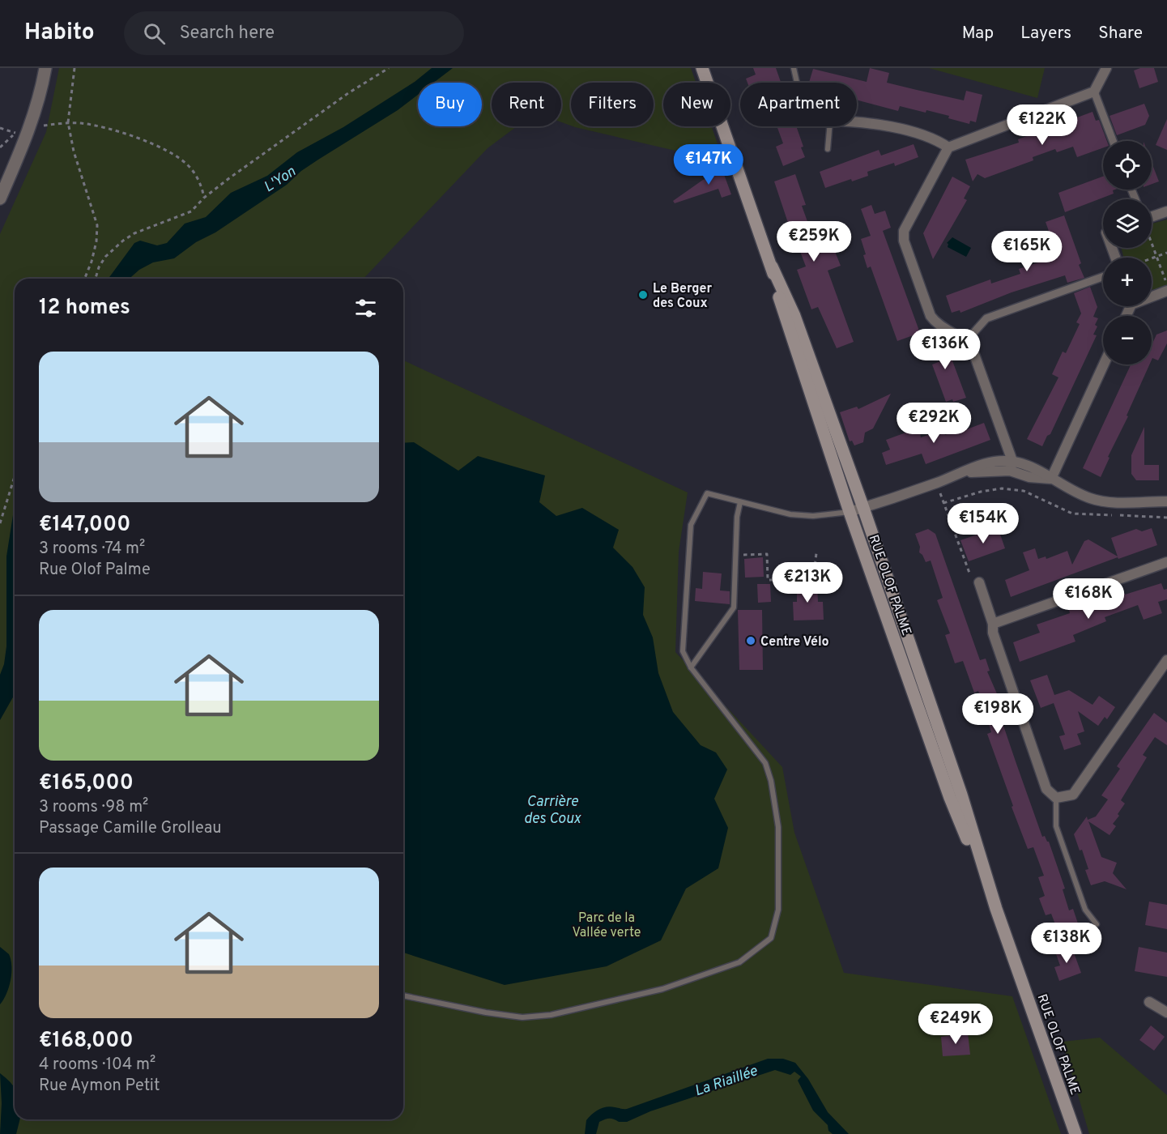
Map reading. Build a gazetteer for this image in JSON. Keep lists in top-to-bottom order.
{
  "streets": {
    "main road": ["RUE OLOF PALME"]
  },
  "water": ["L'Yon", "Carrière des Coux", "La Riaillée"],
  "parks": ["Parc de la Vallée verte"],
  "places": ["Le Berger des Coux", "Centre Vélo"],
  "page": {
    "header": "Habito",
    "search": "Search here",
    "nav": ["Map", "Layers", "Share"],
    "chip": [
      "Buy",
      "Rent",
      "Filters",
      "New",
      "Apartment"
    ],
    "price": [
      "€122K",
      "€147K",
      "€259K",
      "€165K",
      "€136K",
      "€292K",
      "€154K",
      "€213K",
      "€168K",
      "€198K",
      "€138K",
      "€249K"
    ],
    "map_buttons": ["+", "−"],
    "heading": "12 homes",
    "list": [
      {
        "name": "€147,000",
        "note": "3 rooms · 74 m² · Rue Olof Palme"
      },
      {
        "name": "€165,000",
        "note": "3 rooms · 98 m² · Passage Camille Grolleau"
      },
      {
        "name": "€168,000",
        "note": "4 rooms · 104 m² · Rue Aymon Petit"
      }
    ]
  }
}
